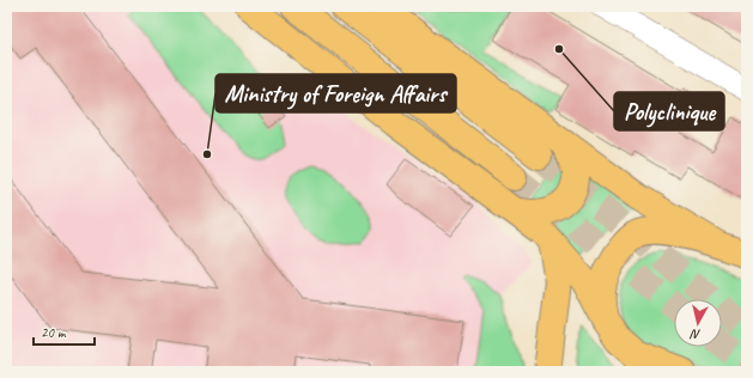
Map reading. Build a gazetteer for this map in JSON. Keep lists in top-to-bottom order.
{
  "places": ["Polyclinique", "Ministry of Foreign Affairs"],
  "scale_bar": "20 m",
  "north": "bottom"
}
